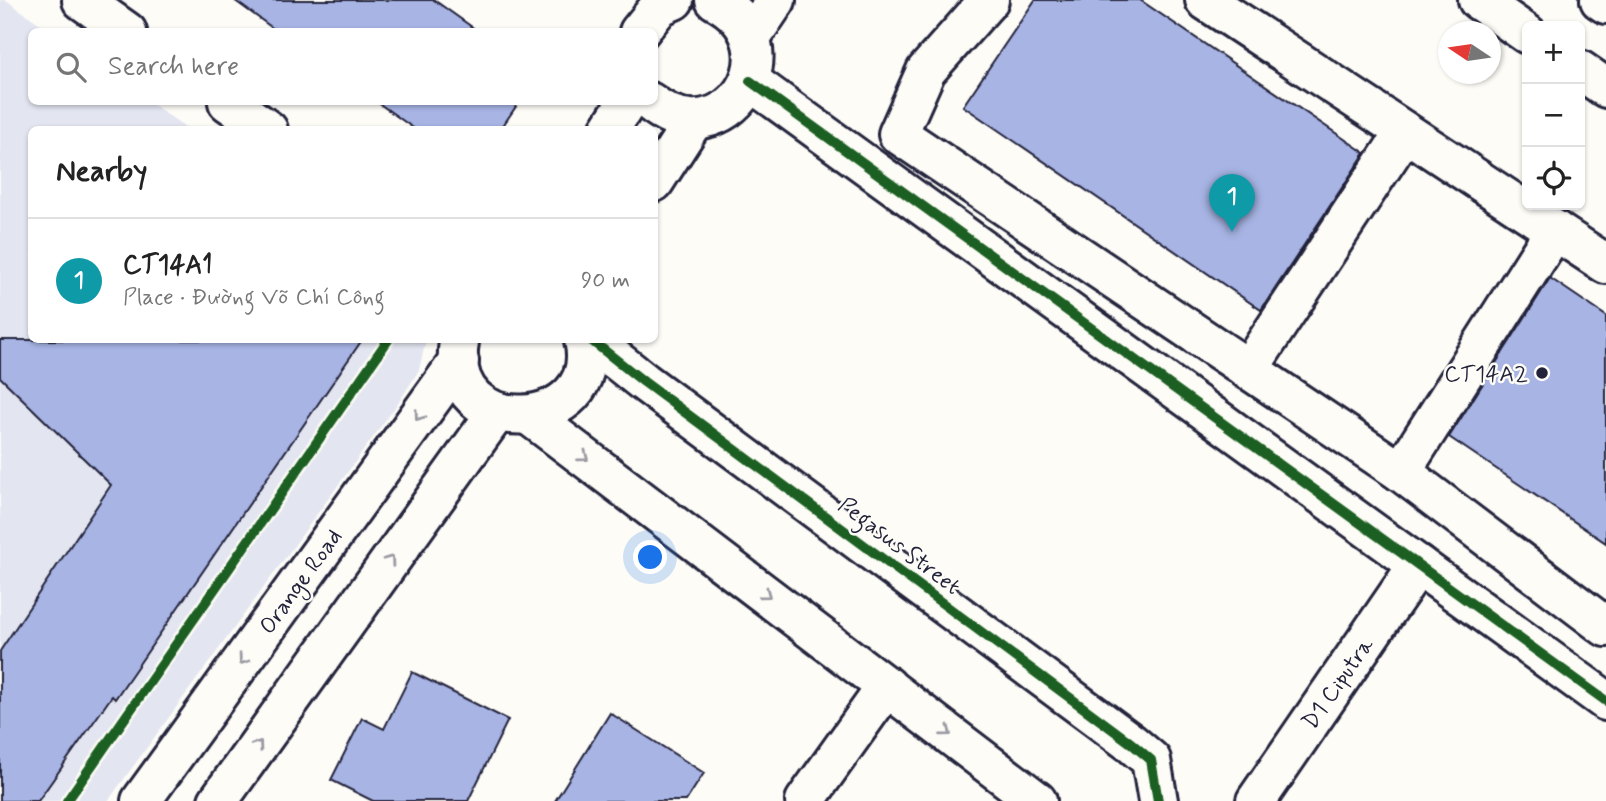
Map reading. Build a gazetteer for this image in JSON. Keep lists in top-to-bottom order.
{
  "streets": {
    "main road": ["Pegasus Street", "Orange Road", "D1 Ciputra"]
  },
  "places": ["CT14A2"],
  "north": "left",
  "page": {
    "map_buttons": ["+", "−"],
    "search": "Search here",
    "heading": "Nearby",
    "pins": "1",
    "list": [
      {
        "mark": "1",
        "name": "CT14A1",
        "note": "Place · Đường Võ Chí Công",
        "value": "90 m"
      }
    ]
  }
}
